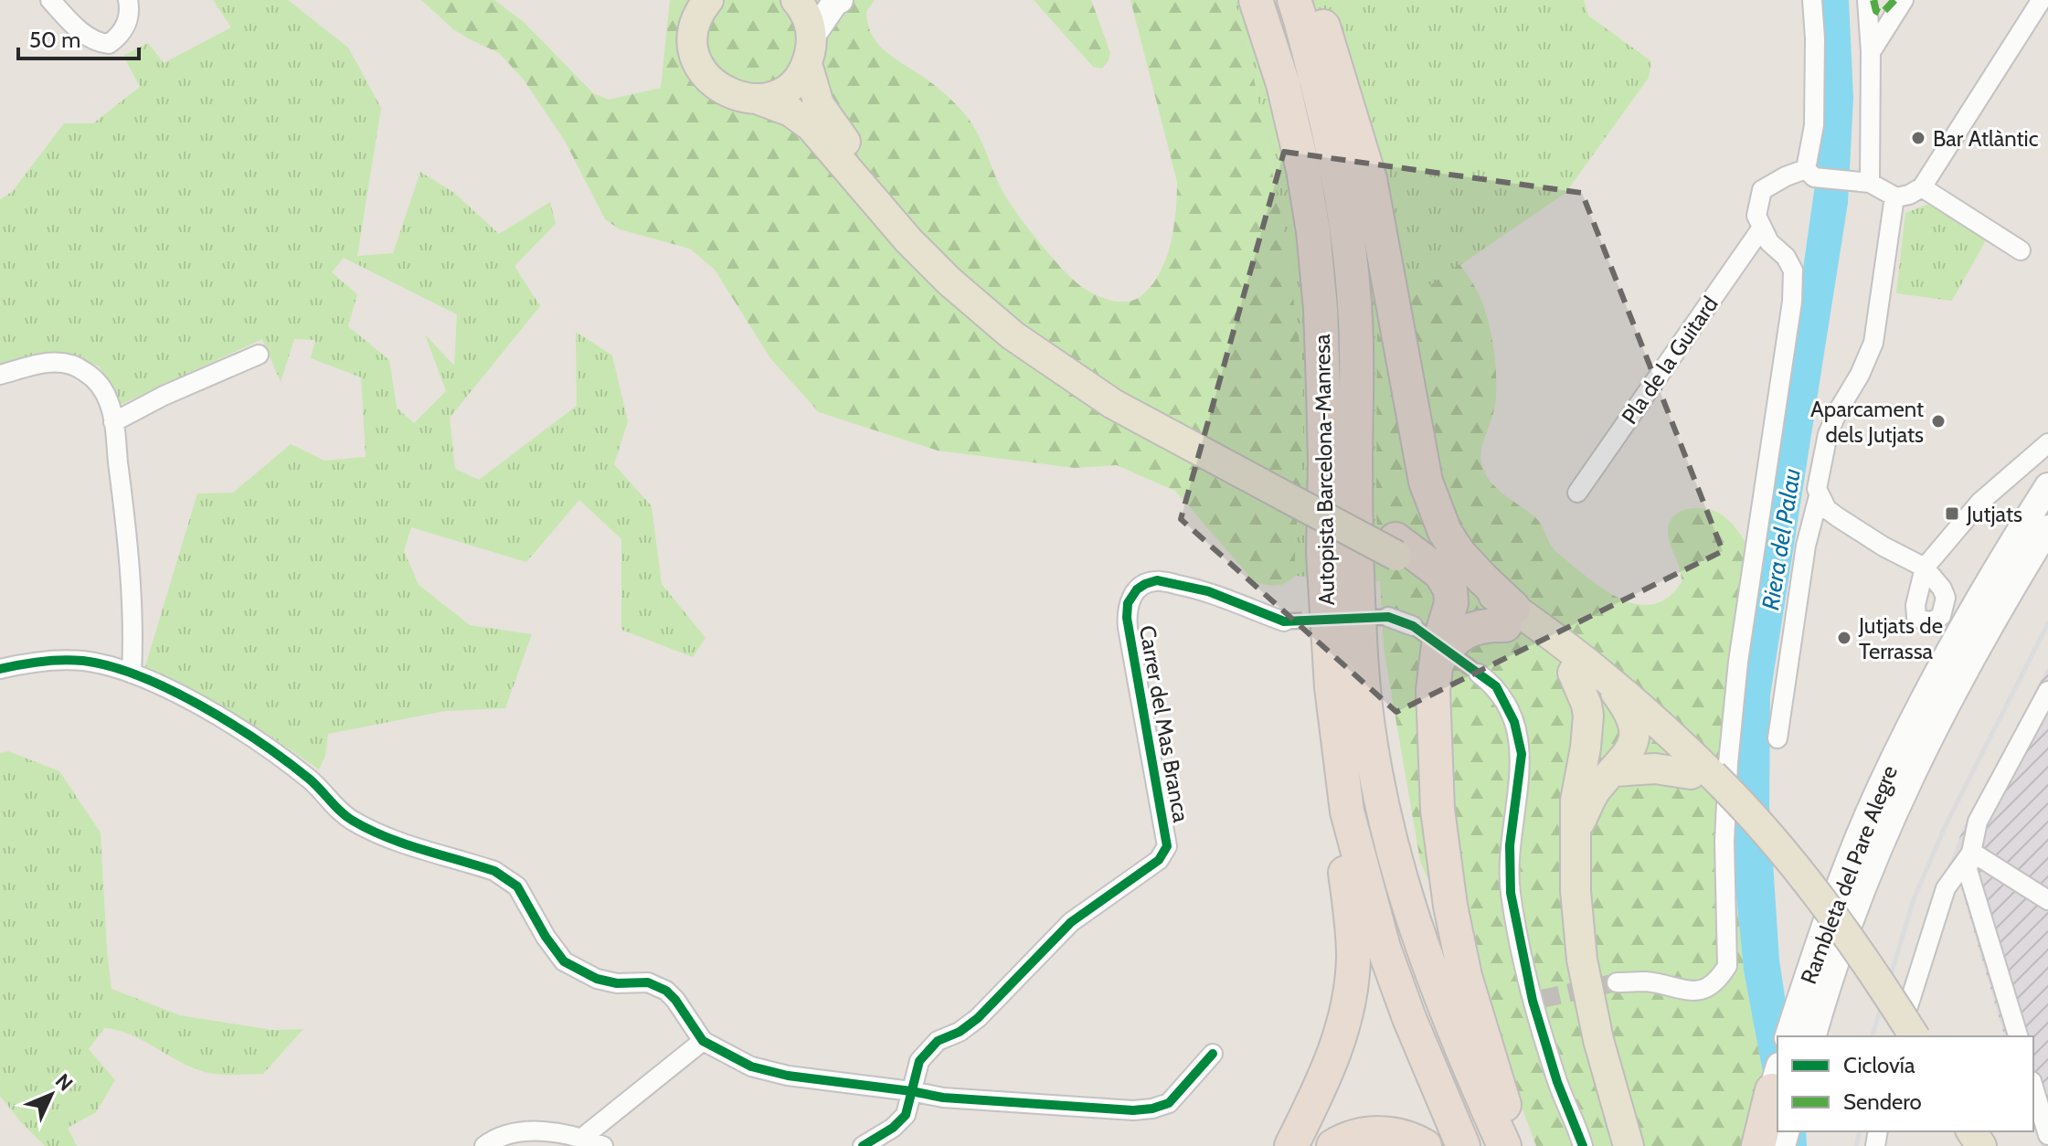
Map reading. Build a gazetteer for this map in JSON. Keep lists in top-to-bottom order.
{
  "streets": {
    "highway": ["Autopista Barcelona-Manresa"],
    "main road": ["Rambleta del Pare Alegre"],
    "street": ["Pla de la Guitard", "Carrer del Mas Branca"]
  },
  "water": ["Riera del Palau"],
  "places": {
    "other": ["Bar Atlàntic", "Aparcament dels Jutjats", "Jutjats de Terrassa"],
    "transit": ["Jutjats"]
  },
  "legend": ["Ciclovía", "Sendero"],
  "scale_bar": "50 m",
  "north": "top right"
}
